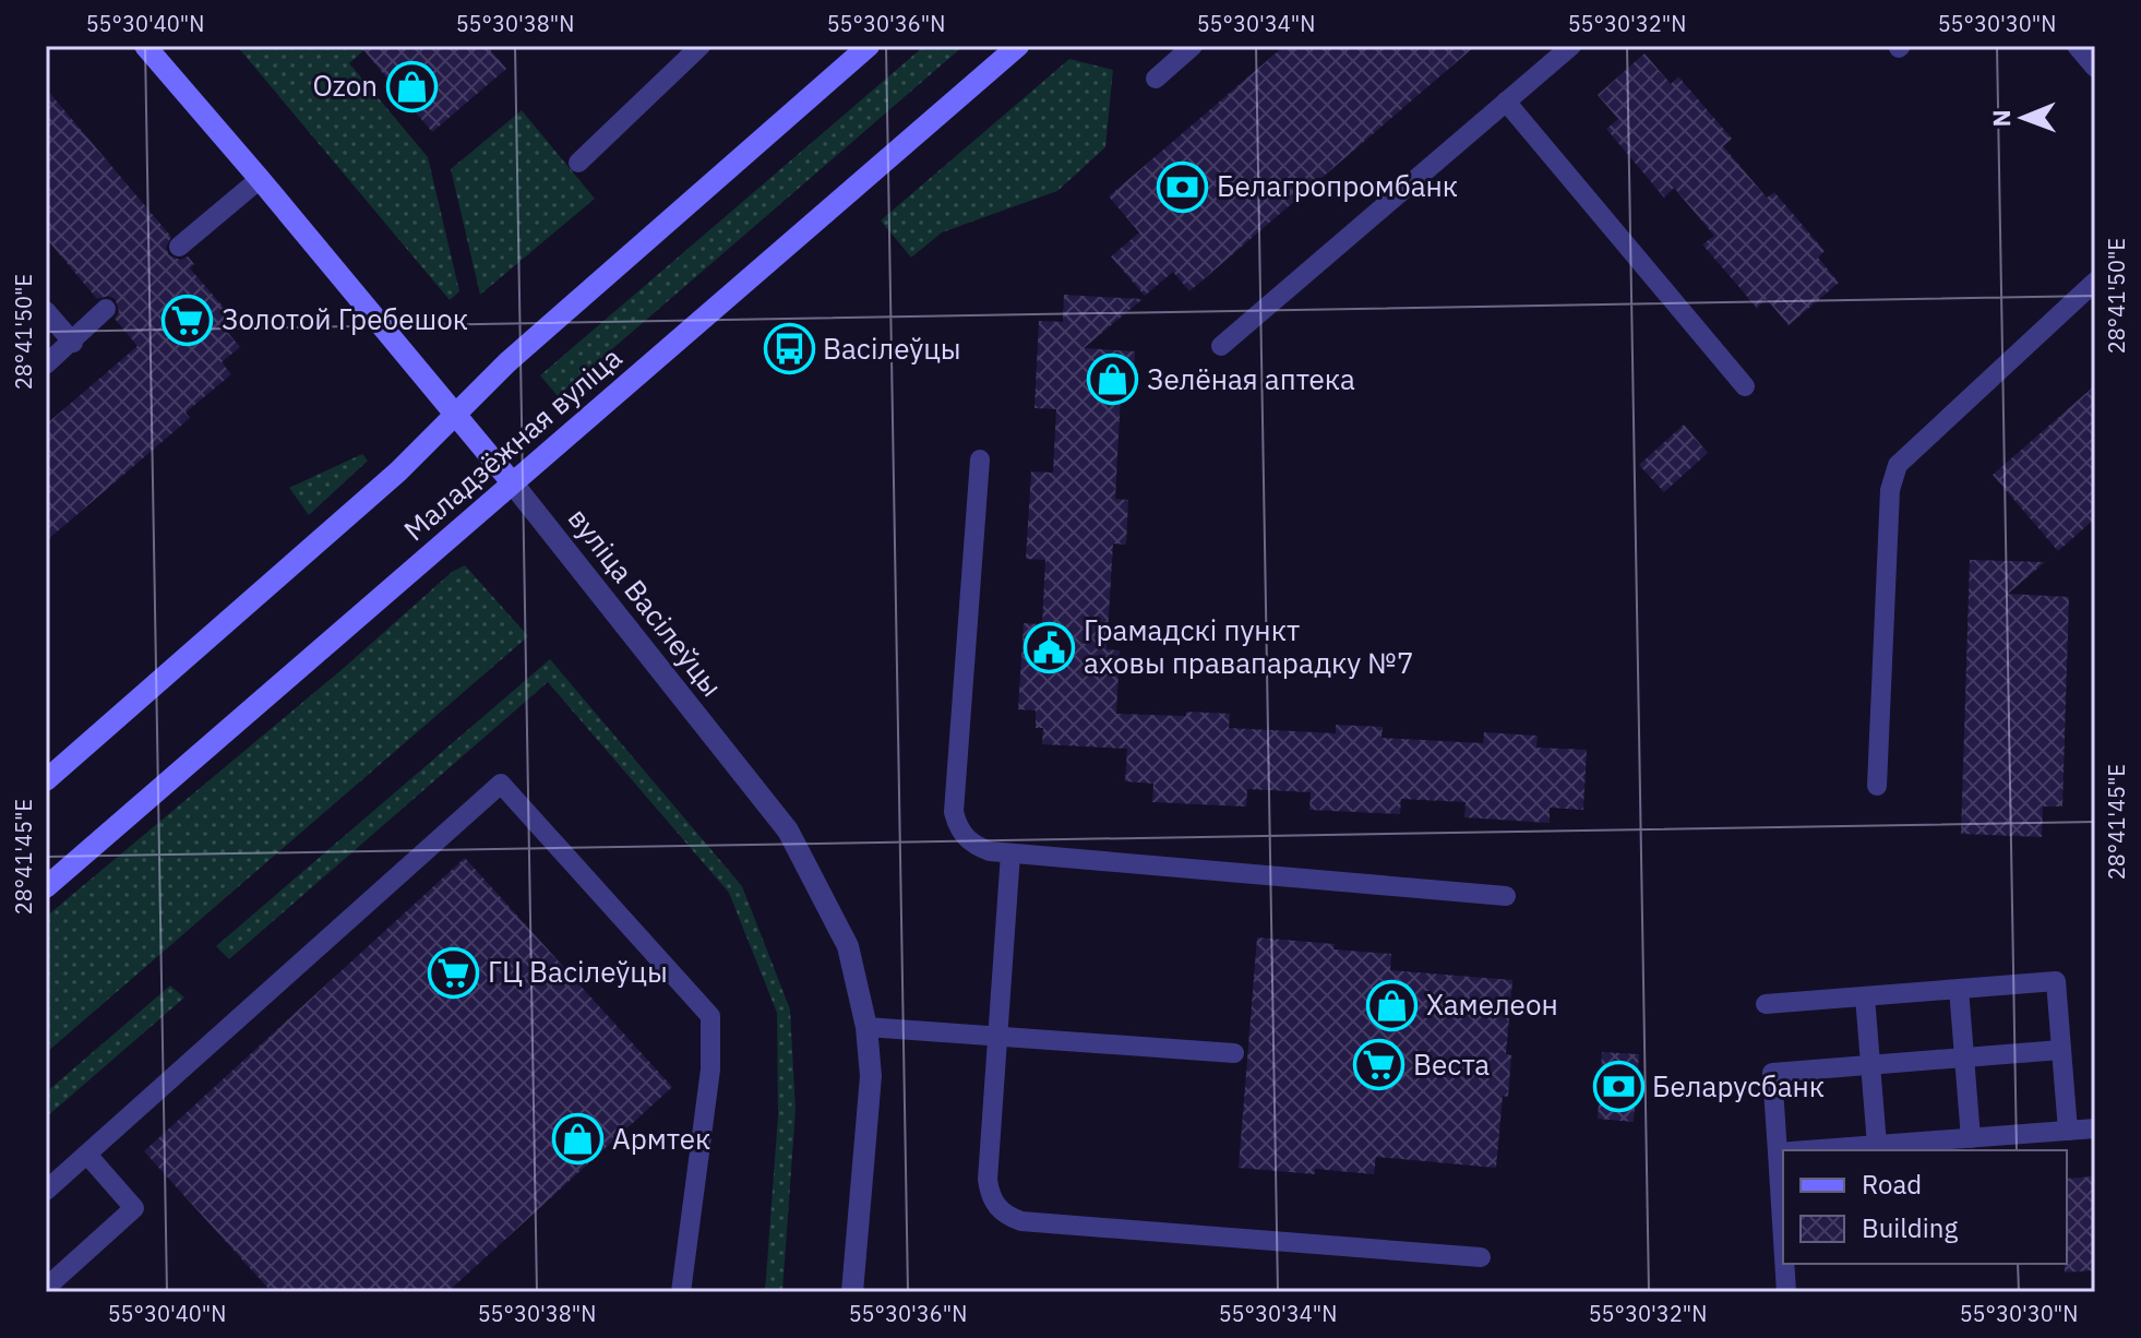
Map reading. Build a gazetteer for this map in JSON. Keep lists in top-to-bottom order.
{
  "streets": {
    "main road": ["Маладзёжная вуліца", "вуліца Васілеўцы"]
  },
  "crossings": [
    ["Маладзёжная вуліца", "вуліца Васілеўцы"]
  ],
  "places": {
    "shop": [
      "Ozon",
      "Зелёная аптека",
      "Хамелеон",
      "Армтек"
    ],
    "bank": ["Белагропромбанк", "Беларусбанк"],
    "supermarket": ["Золотой Гребешок", "ГЦ Васілеўцы", "Веста"],
    "bus stop": ["Васілеўцы"],
    "public building": ["Грамадскі пункт аховы правапарадку №7"]
  },
  "legend": ["Road", "Building"],
  "north": "left",
  "coordinates": [
    "55°30'40\"N",
    "55°30'38\"N",
    "55°30'36\"N",
    "55°30'34\"N",
    "55°30'32\"N",
    "55°30'30\"N",
    "28°41'50\"E",
    "28°41'45\"E"
  ]
}
